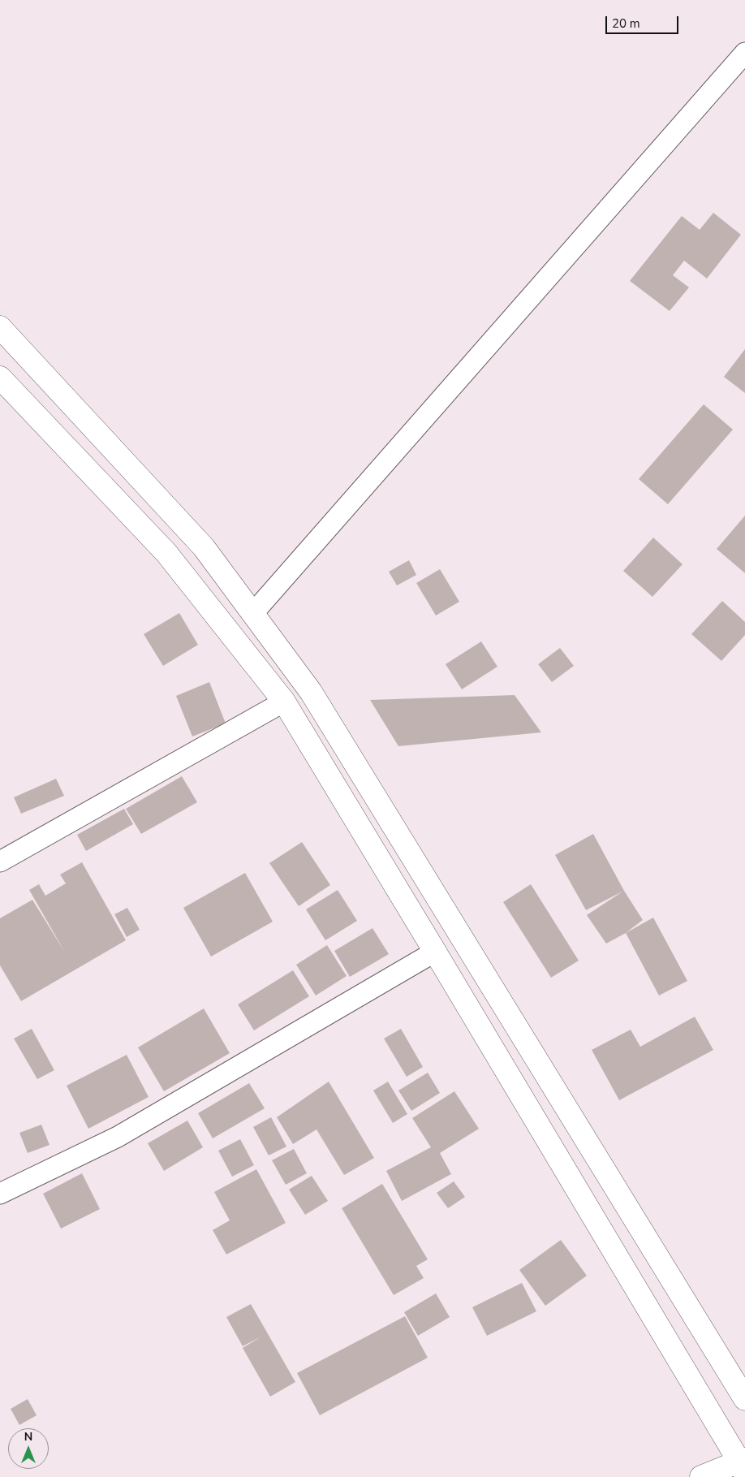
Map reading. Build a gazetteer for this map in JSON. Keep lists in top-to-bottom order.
{
  "scale_bar": "20 m",
  "north": "top"
}
